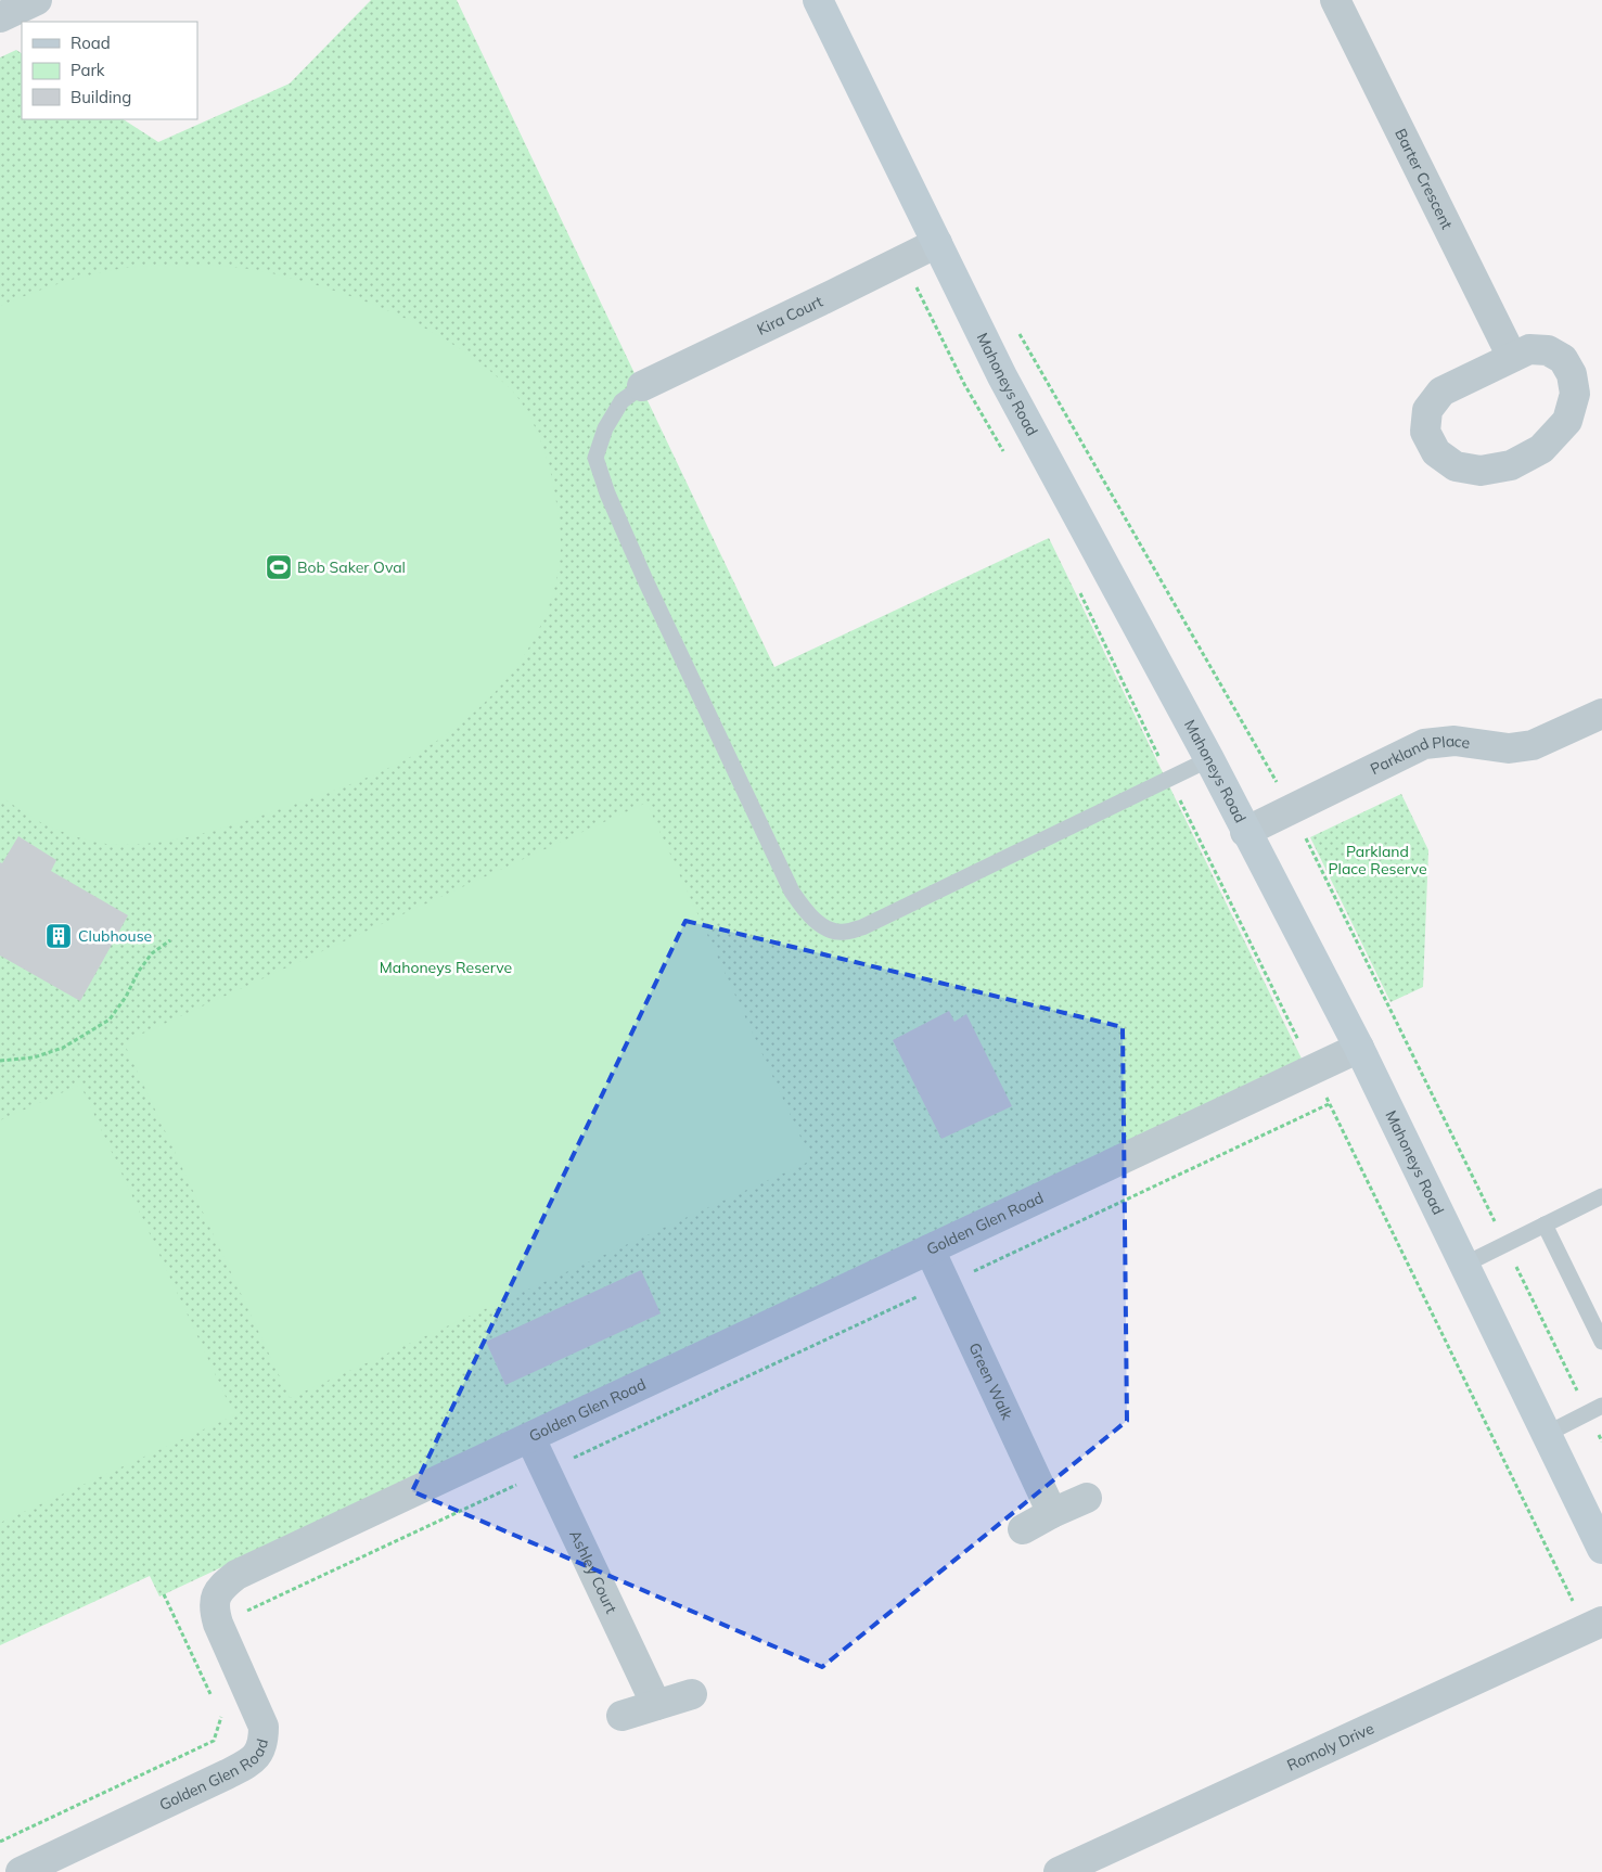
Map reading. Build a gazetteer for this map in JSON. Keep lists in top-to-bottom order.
{
  "streets": {
    "main road": ["Mahoneys Road"],
    "street": [
      "Barter Crescent",
      "Kira Court",
      "Parkland Place",
      "Golden Glen Road",
      "Green Walk",
      "Ashley Court",
      "Romoly Drive"
    ]
  },
  "crossings": [
    ["Kira Court", "Mahoneys Road"],
    ["Mahoneys Road", "Parkland Place"],
    ["Mahoneys Road", "Golden Glen Road"],
    ["Golden Glen Road", "Green Walk"],
    ["Golden Glen Road", "Ashley Court"]
  ],
  "parks": ["Parkland Place Reserve", "Mahoneys Reserve"],
  "places": {
    "sports": ["Bob Saker Oval"],
    "building": ["Clubhouse"]
  },
  "legend": ["Road", "Park", "Building"]
}
